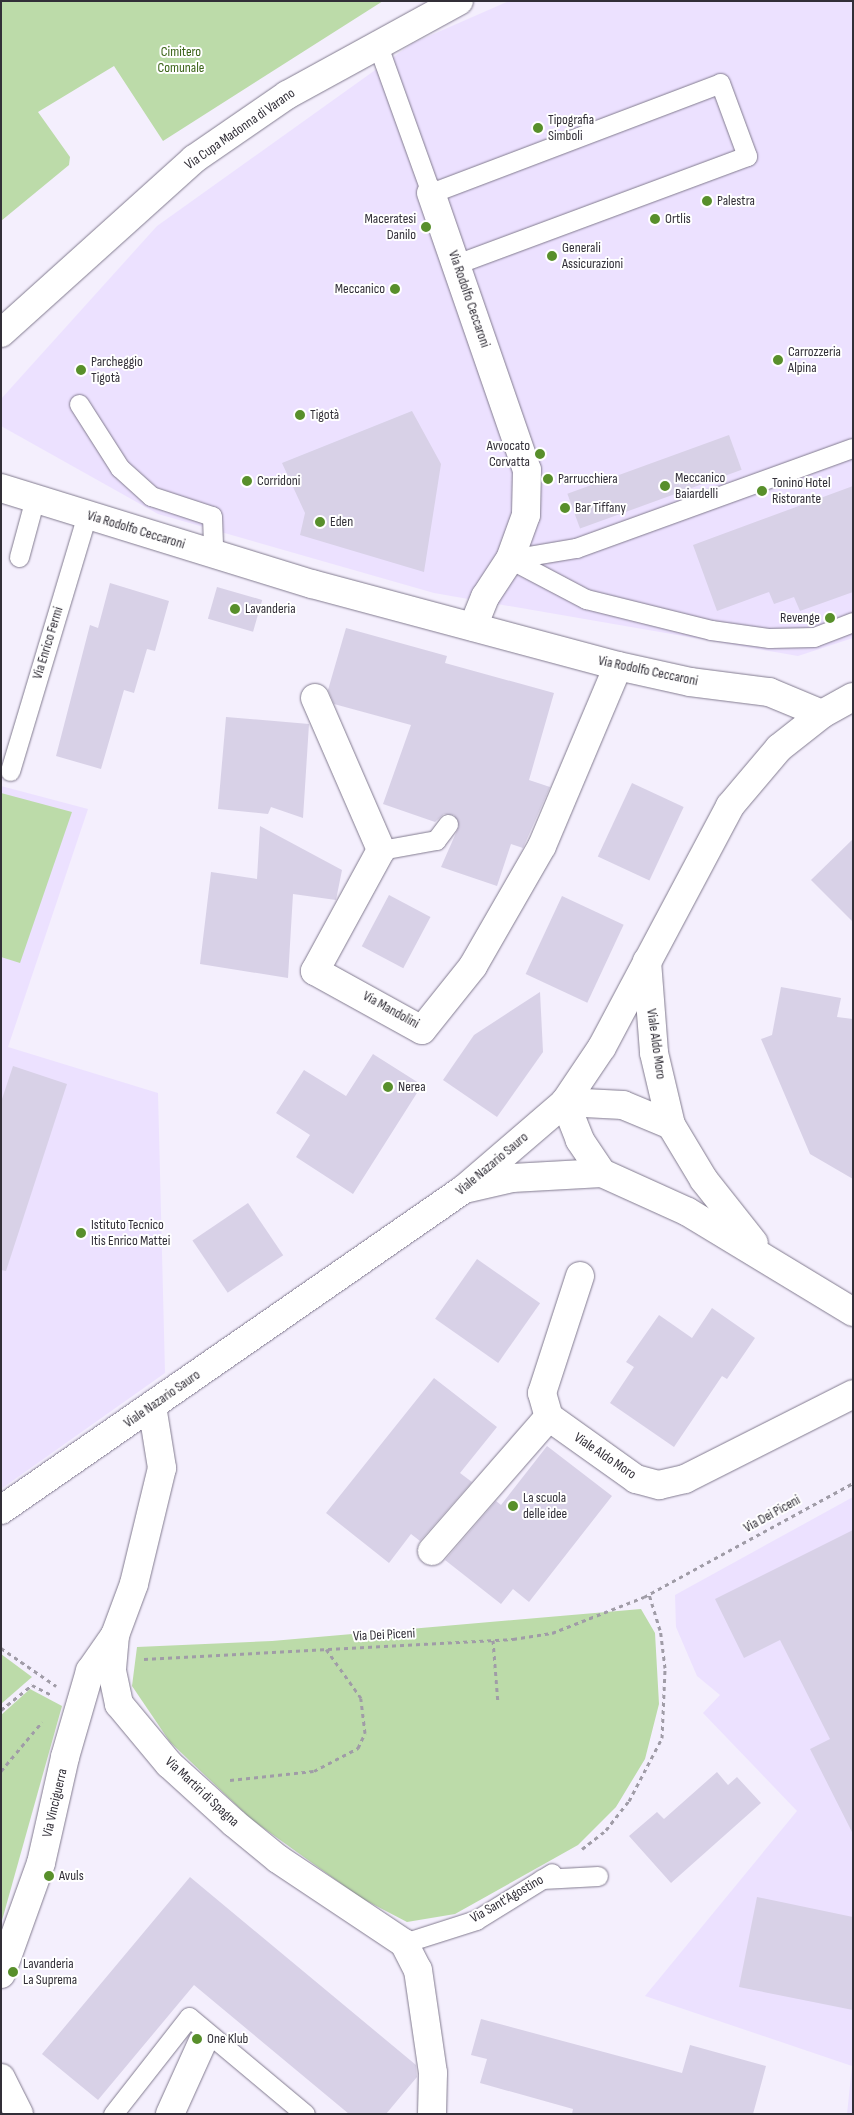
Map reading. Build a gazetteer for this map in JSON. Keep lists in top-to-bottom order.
{
  "streets": {
    "street": [
      "Via Cupa Madonna di Varano",
      "Via Rodolfo Ceccaroni",
      "Via Mandolini",
      "Viale Aldo Moro",
      "Viale Nazario Sauro",
      "Via Martiri di Spagna",
      "Via Vinciguerra"
    ],
    "lane": ["Via Enrico Fermi", "Via Sant'Agostino"],
    "path": ["Via Dei Piceni"]
  },
  "crossings": [
    ["Via Cupa Madonna di Varano", "Via Rodolfo Ceccaroni"],
    ["Via Rodolfo Ceccaroni", "Via Enrico Fermi"],
    ["Via Rodolfo Ceccaroni", "Via Mandolini"],
    ["Via Rodolfo Ceccaroni", "Viale Nazario Sauro"],
    ["Viale Aldo Moro", "Viale Nazario Sauro"],
    ["Viale Nazario Sauro", "Via Martiri di Spagna"],
    ["Via Dei Piceni", "Via Martiri di Spagna"],
    ["Via Dei Piceni", "Via Vinciguerra"],
    ["Via Martiri di Spagna", "Via Vinciguerra"],
    ["Via Martiri di Spagna", "Via Sant'Agostino"]
  ],
  "parks": ["Cimitero Comunale"],
  "places": [
    "Tipografia Simboli",
    "Palestra",
    "Ortlis",
    "Maceratesi Danilo",
    "Generali Assicurazioni",
    "Meccanico",
    "Carrozzeria Alpina",
    "Parcheggio Tigotà",
    "Tigotà",
    "Avvocato Corvatta",
    "Parrucchiera",
    "Corridoni",
    "Meccanico Baiardelli",
    "Tonino Hotel Ristorante",
    "Bar Tiffany",
    "Eden",
    "Lavanderia",
    "Revenge",
    "Nerea",
    "Istituto Tecnico Itis Enrico Mattei",
    "La scuola delle idee",
    "Avuls",
    "Lavanderia La Suprema",
    "One Klub"
  ]
}
